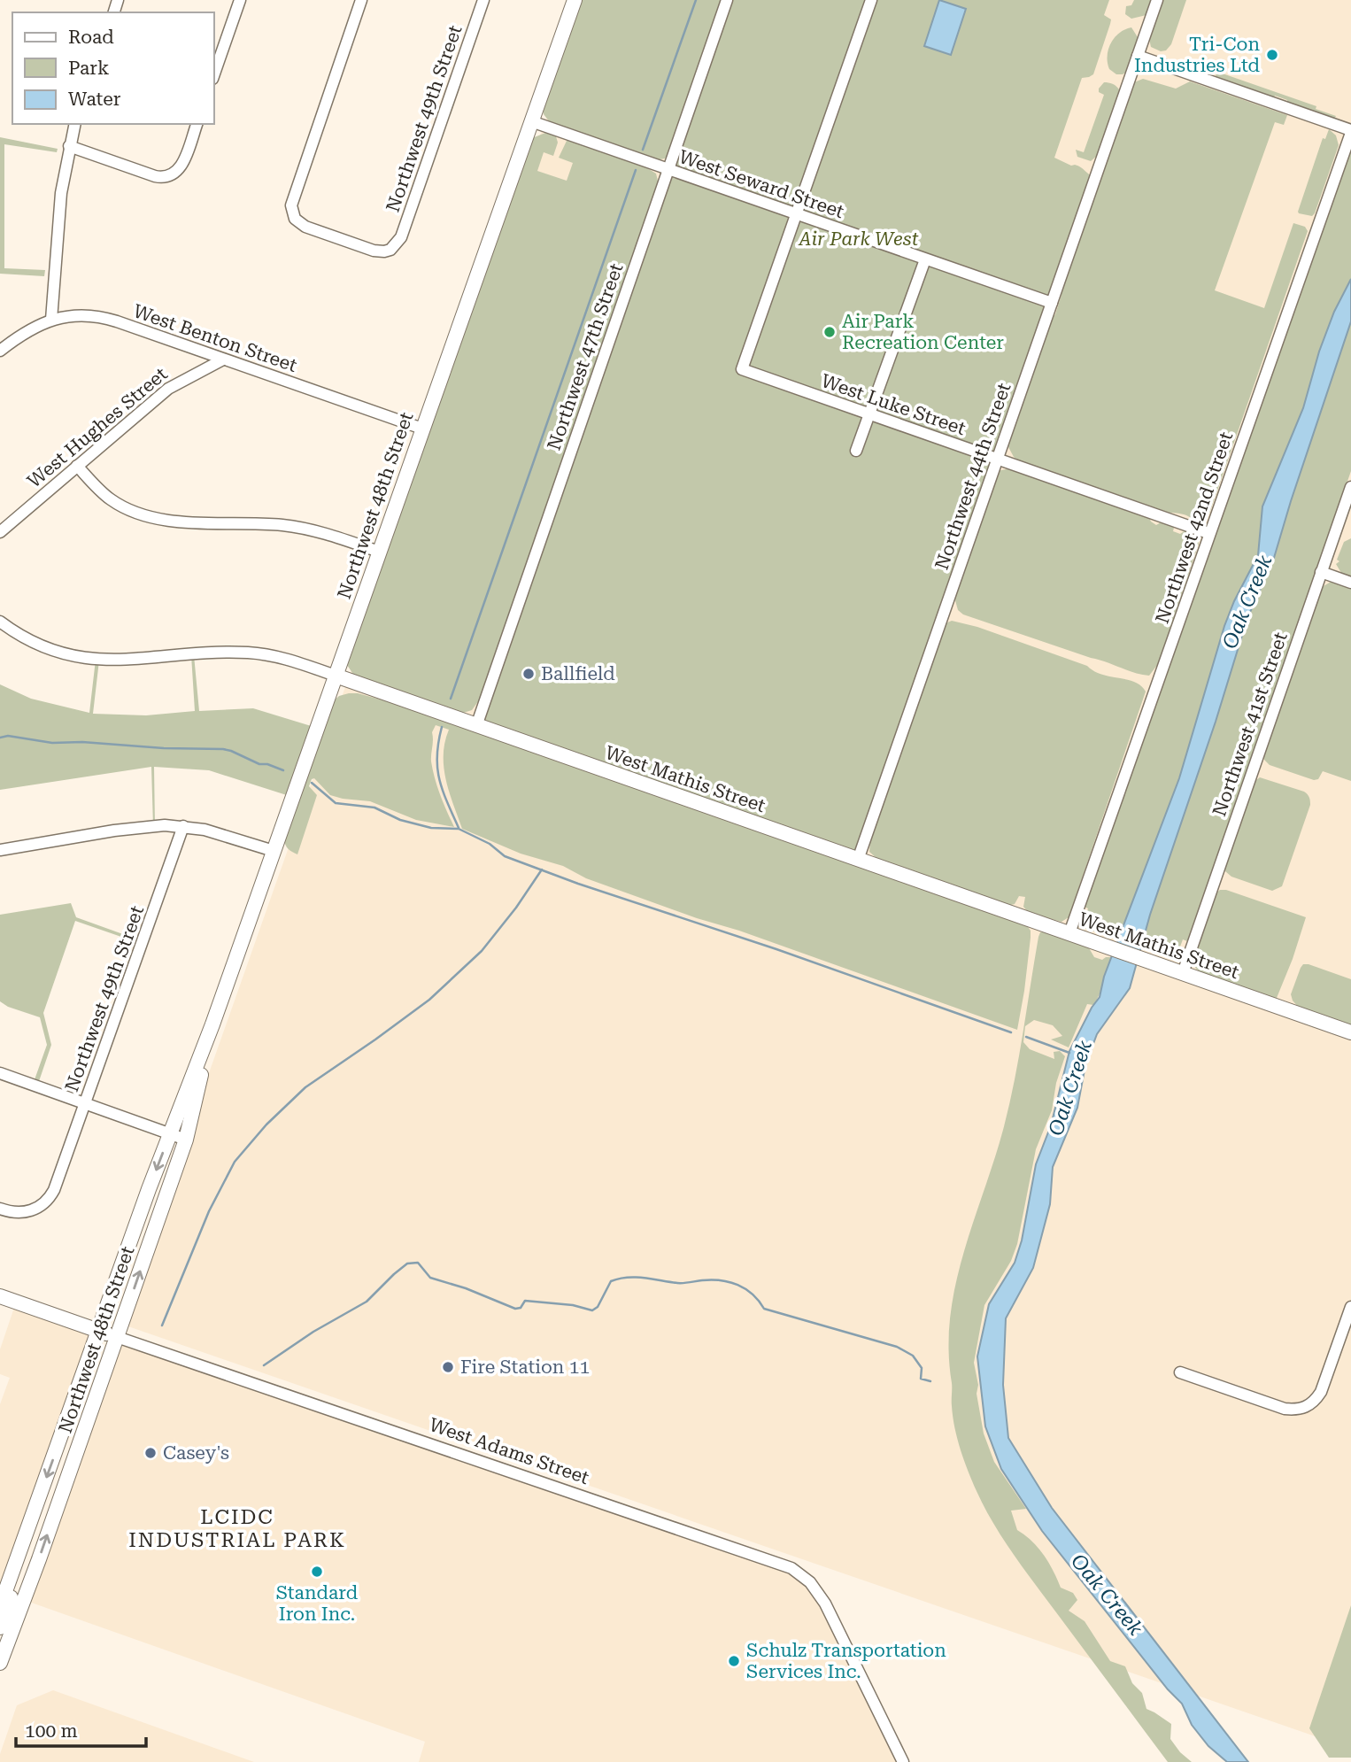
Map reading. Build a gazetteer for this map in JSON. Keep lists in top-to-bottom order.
{
  "streets": {
    "main road": ["Northwest 48th Street", "West Mathis Street", "West Adams Street"],
    "street": [
      "Northwest 49th Street",
      "West Seward Street",
      "West Benton Street",
      "Northwest 47th Street",
      "West Luke Street",
      "West Hughes Street",
      "Northwest 44th Street",
      "Northwest 42nd Street",
      "Northwest 41st Street"
    ]
  },
  "crossings": [
    ["West Seward Street", "Northwest 47th Street"],
    ["West Seward Street", "West Luke Street"],
    ["West Seward Street", "Northwest 44th Street"],
    ["West Seward Street", "Northwest 48th Street"],
    ["West Benton Street", "West Hughes Street"],
    ["West Benton Street", "Northwest 48th Street"],
    ["Northwest 47th Street", "West Mathis Street"],
    ["West Luke Street", "Northwest 44th Street"],
    ["West Luke Street", "Northwest 42nd Street"],
    ["Northwest 44th Street", "West Mathis Street"],
    ["Northwest 48th Street", "West Mathis Street"],
    ["Northwest 48th Street", "West Adams Street"],
    ["Northwest 42nd Street", "West Mathis Street"],
    ["Northwest 41st Street", "West Mathis Street"]
  ],
  "districts": ["LCIDC INDUSTRIAL PARK"],
  "water": ["Oak Creek"],
  "parks": ["Air Park West"],
  "places": [
    "Tri-Con Industries Ltd",
    "Air Park Recreation Center",
    "Ballfield",
    "Fire Station 11",
    "Casey's",
    "Standard Iron Inc.",
    "Schulz Transportation Services Inc."
  ],
  "legend": ["Road", "Park", "Water"],
  "scale_bar": "100 m"
}
